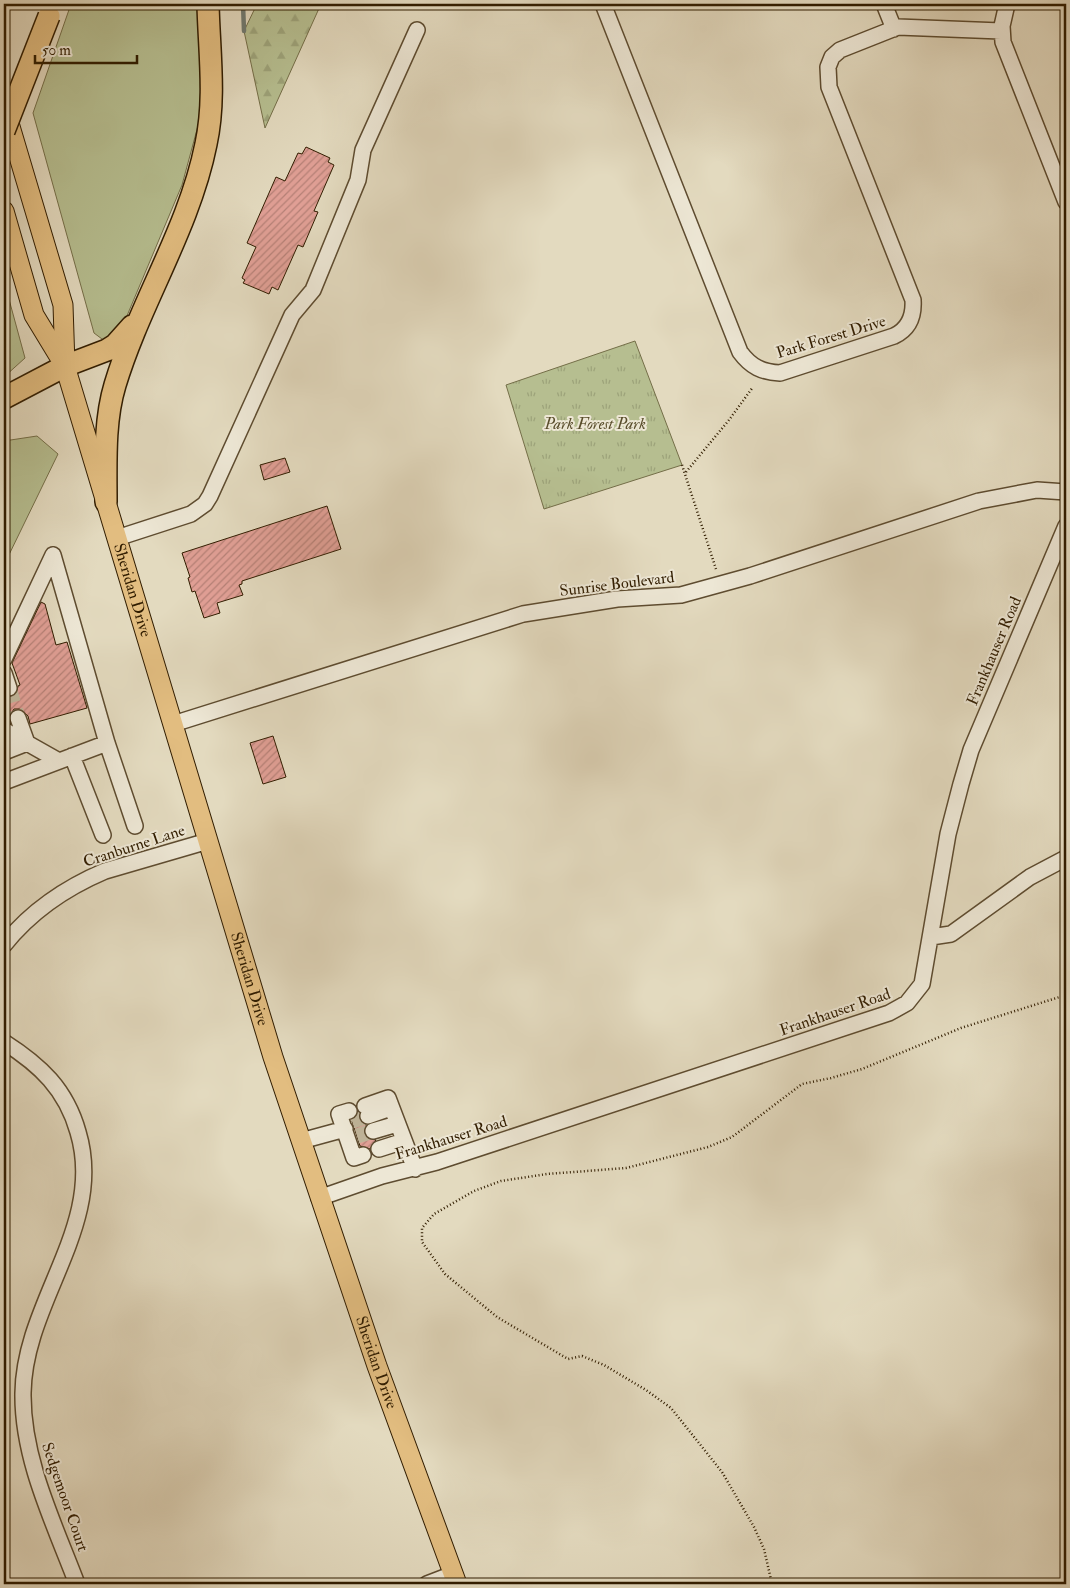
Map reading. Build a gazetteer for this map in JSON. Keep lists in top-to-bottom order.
{
  "streets": {
    "main road": ["Sheridan Drive"],
    "street": [
      "Park Forest Drive",
      "Sunrise Boulevard",
      "Frankhauser Road",
      "Cranburne Lane",
      "Sedgemoor Court"
    ]
  },
  "crossings": [
    ["Sunrise Boulevard", "Sheridan Drive"],
    ["Sheridan Drive", "Frankhauser Road"],
    ["Sheridan Drive", "Cranburne Lane"]
  ],
  "parks": ["Park Forest Park"],
  "scale_bar": "50 m"
}
